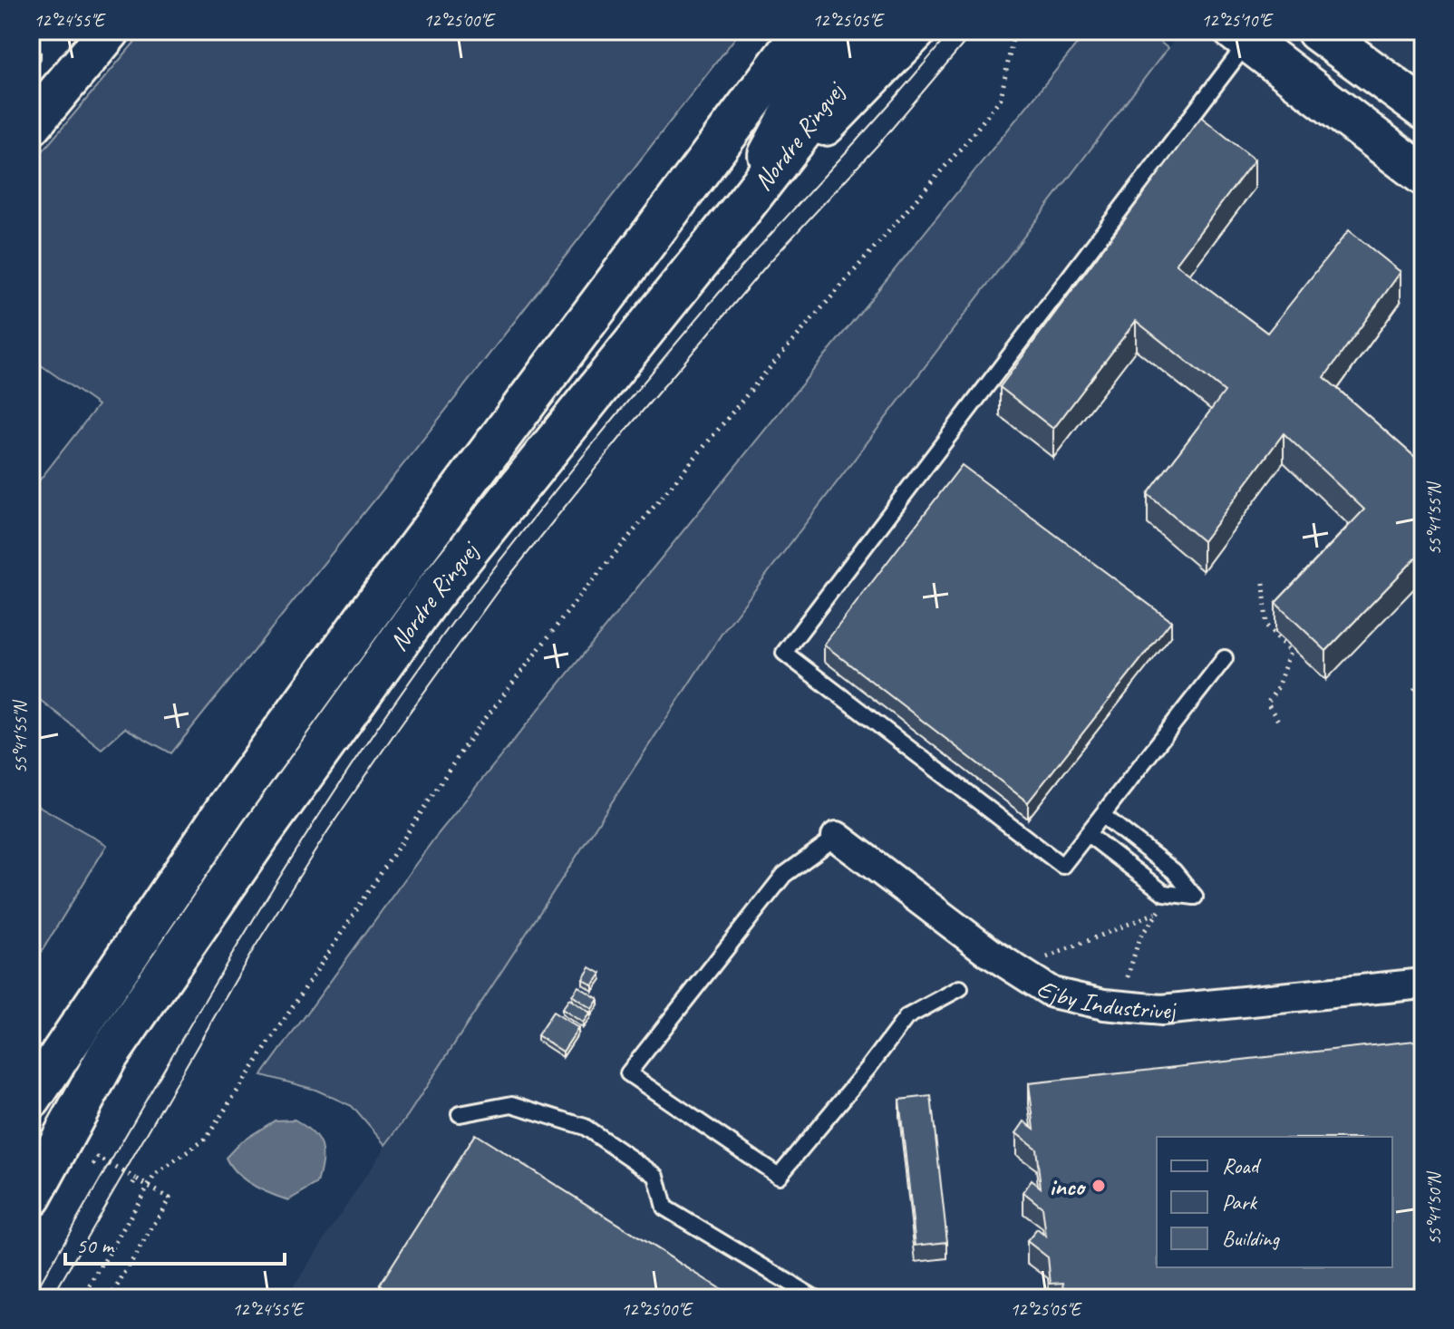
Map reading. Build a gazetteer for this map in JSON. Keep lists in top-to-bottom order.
{
  "streets": {
    "main road": ["Nordre Ringvej"],
    "street": ["Ejby Industrivej"]
  },
  "places": ["inco"],
  "legend": ["Road", "Park", "Building"],
  "scale_bar": "50 m",
  "coordinates": [
    "12°24'55\"E",
    "12°25'00\"E",
    "12°25'05\"E",
    "12°25'10\"E",
    "55°41'55\"N",
    "55°41'50\"N"
  ]
}
